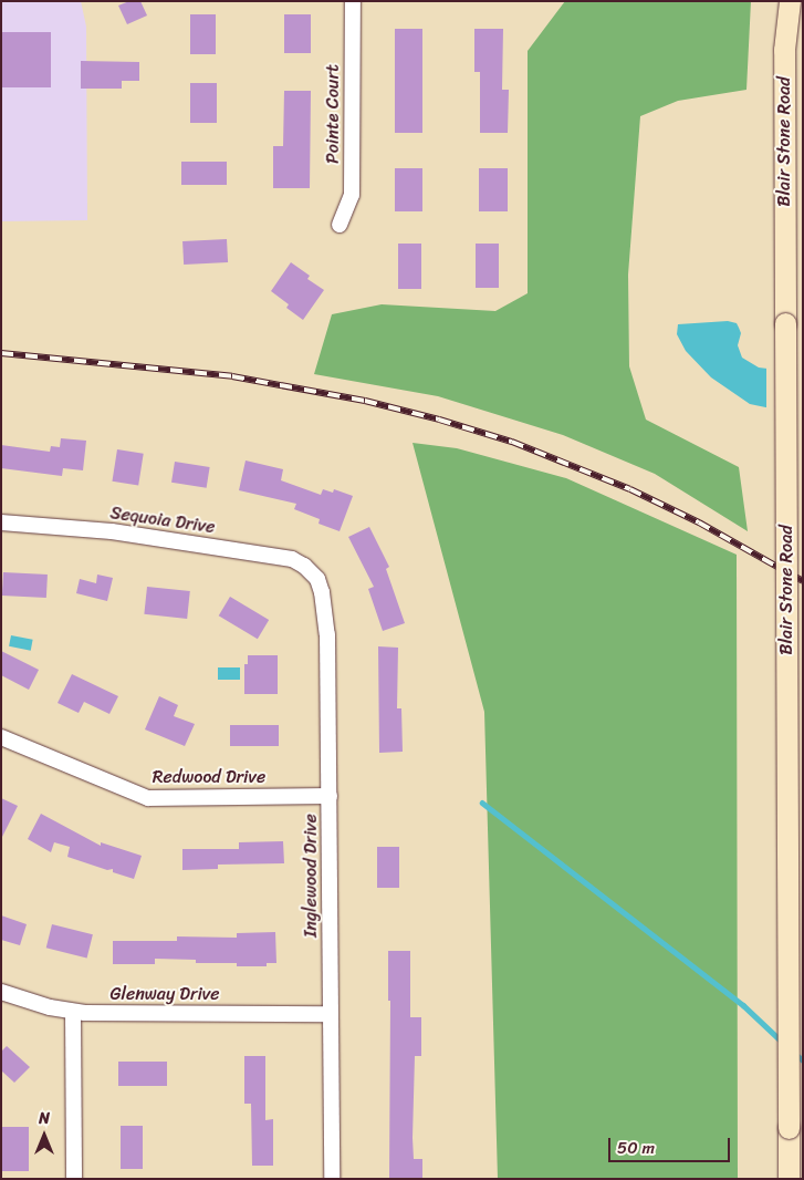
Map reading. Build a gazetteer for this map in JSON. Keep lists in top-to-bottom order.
{
  "streets": {
    "main road": ["Blair Stone Road"],
    "street": [
      "Pointe Court",
      "Sequoia Drive",
      "Redwood Drive",
      "Inglewood Drive",
      "Glenway Drive"
    ]
  },
  "crossings": [
    ["Sequoia Drive", "Inglewood Drive"],
    ["Redwood Drive", "Inglewood Drive"],
    ["Inglewood Drive", "Glenway Drive"]
  ],
  "scale_bar": "50 m",
  "north": "top"
}
